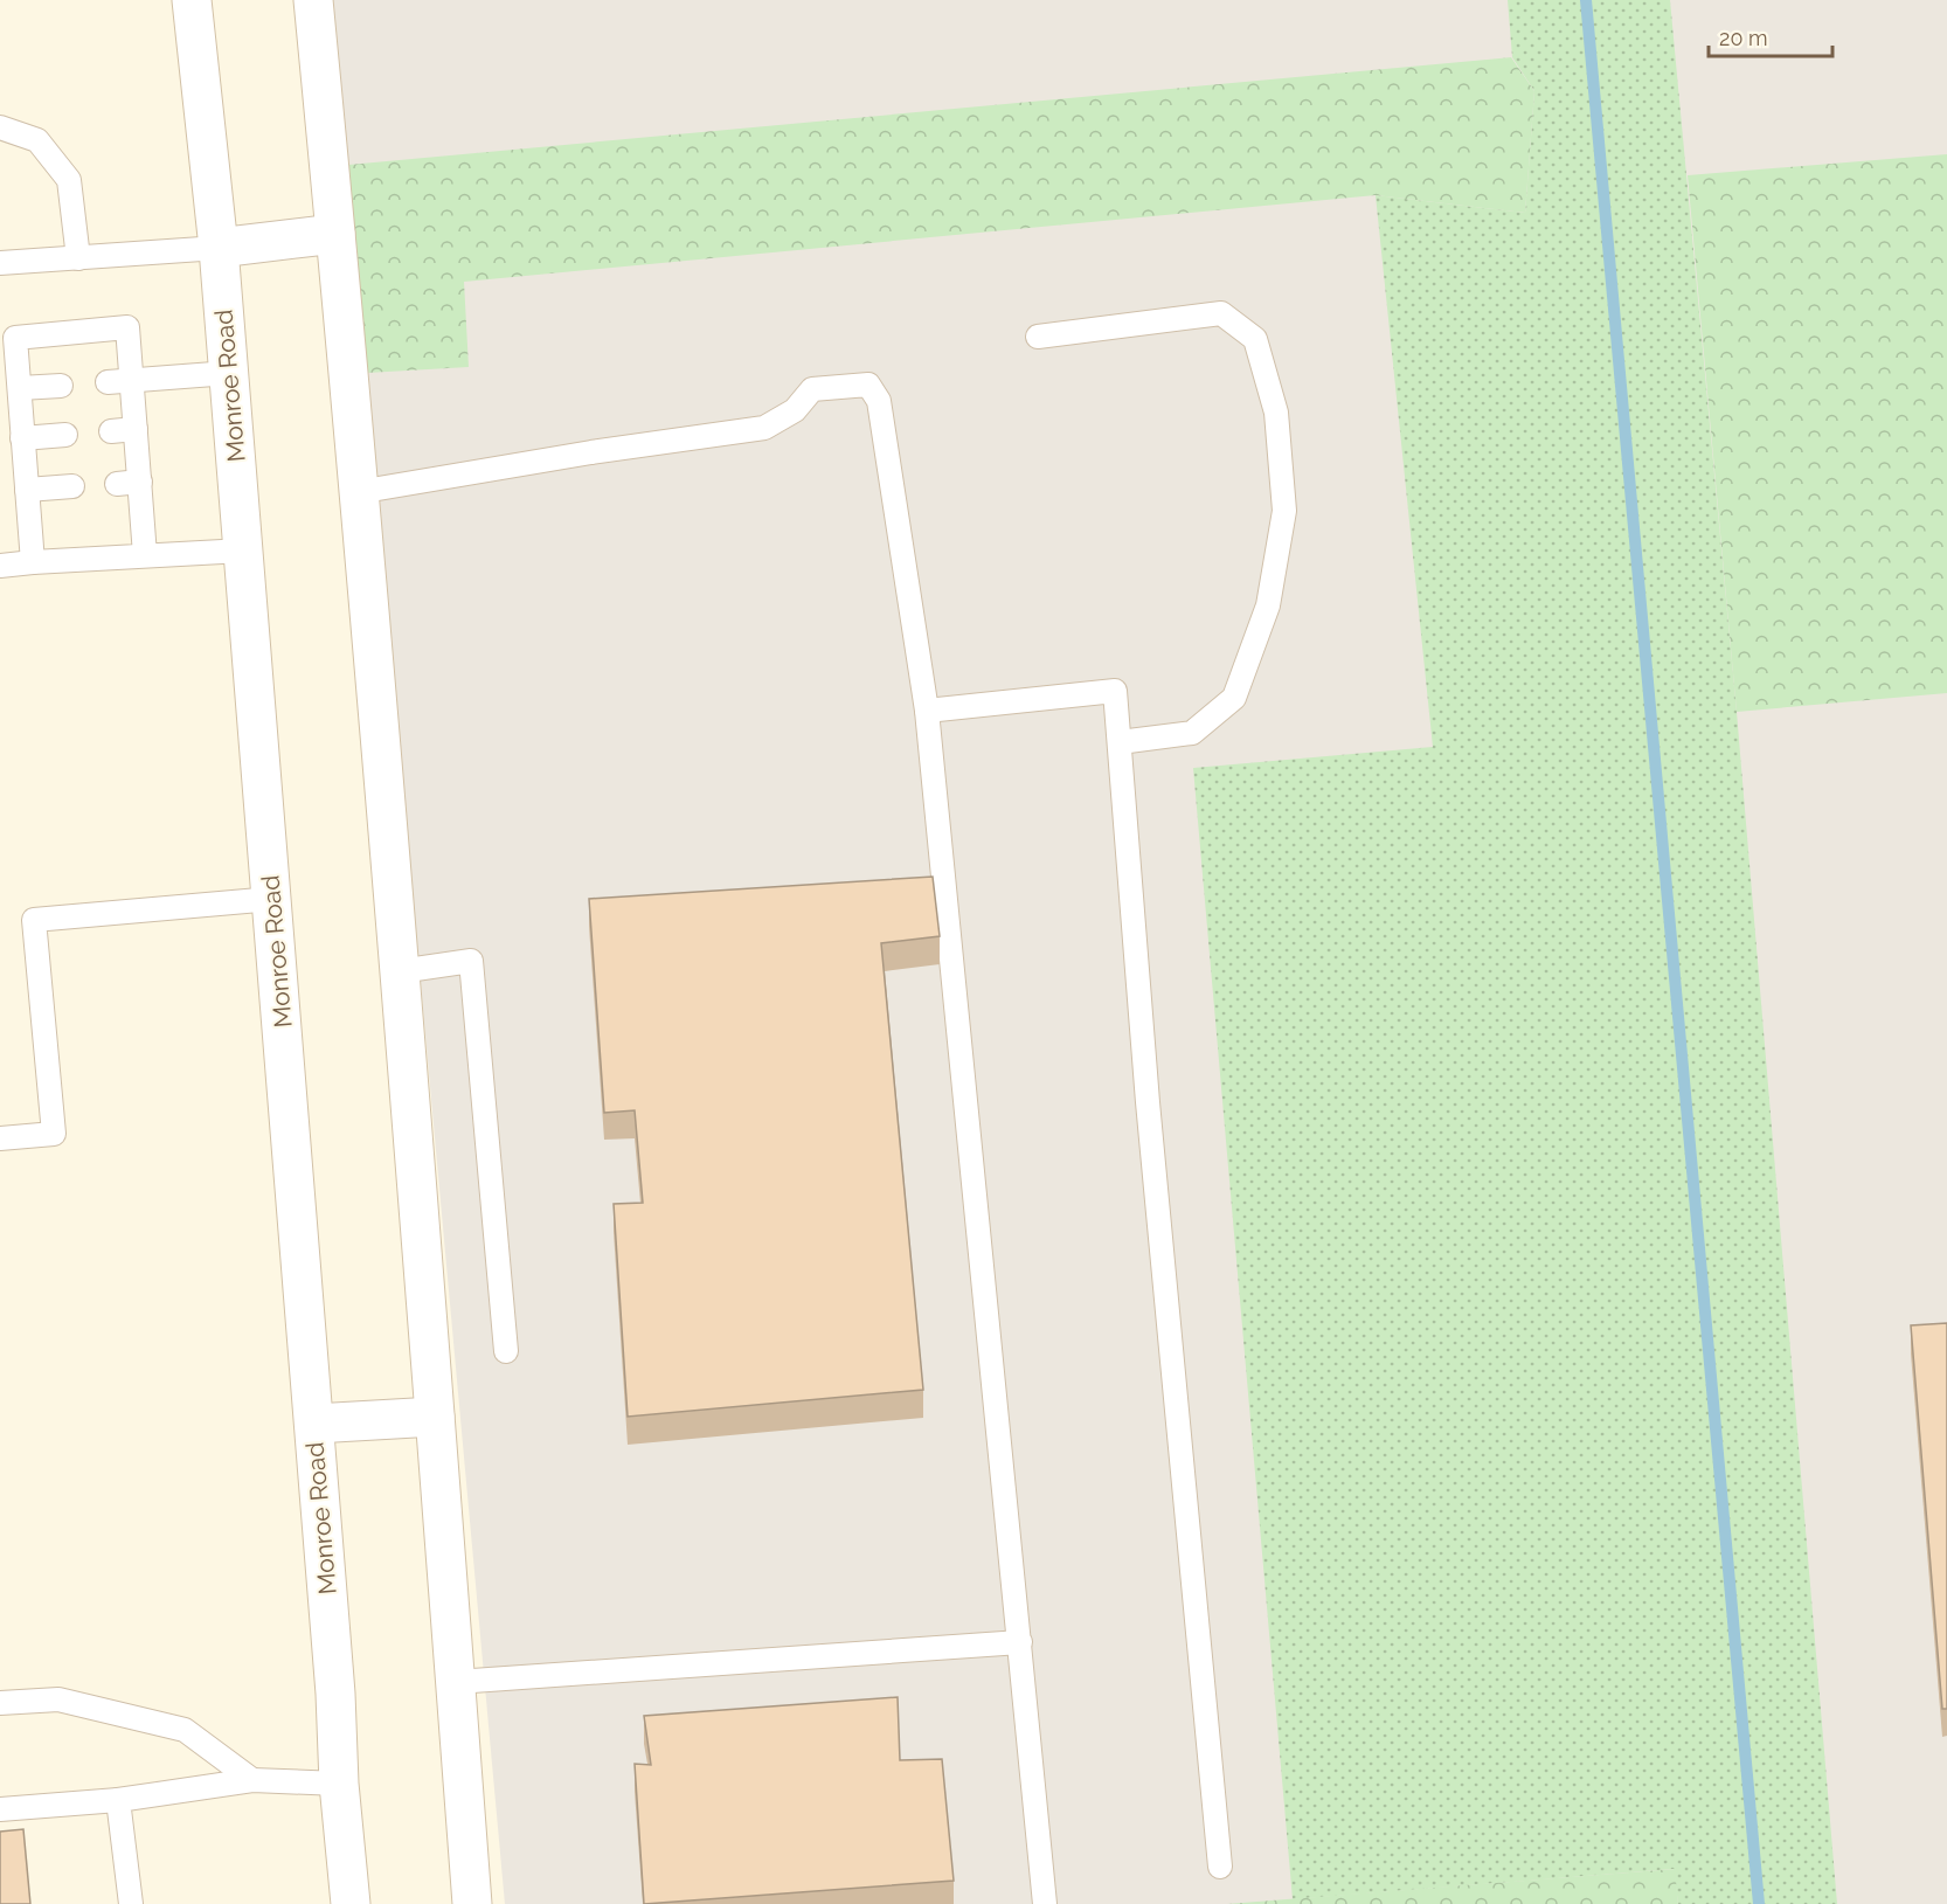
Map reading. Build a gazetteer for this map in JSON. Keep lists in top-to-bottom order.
{
  "streets": {
    "main road": ["Monroe Road"]
  },
  "scale_bar": "20 m"
}
